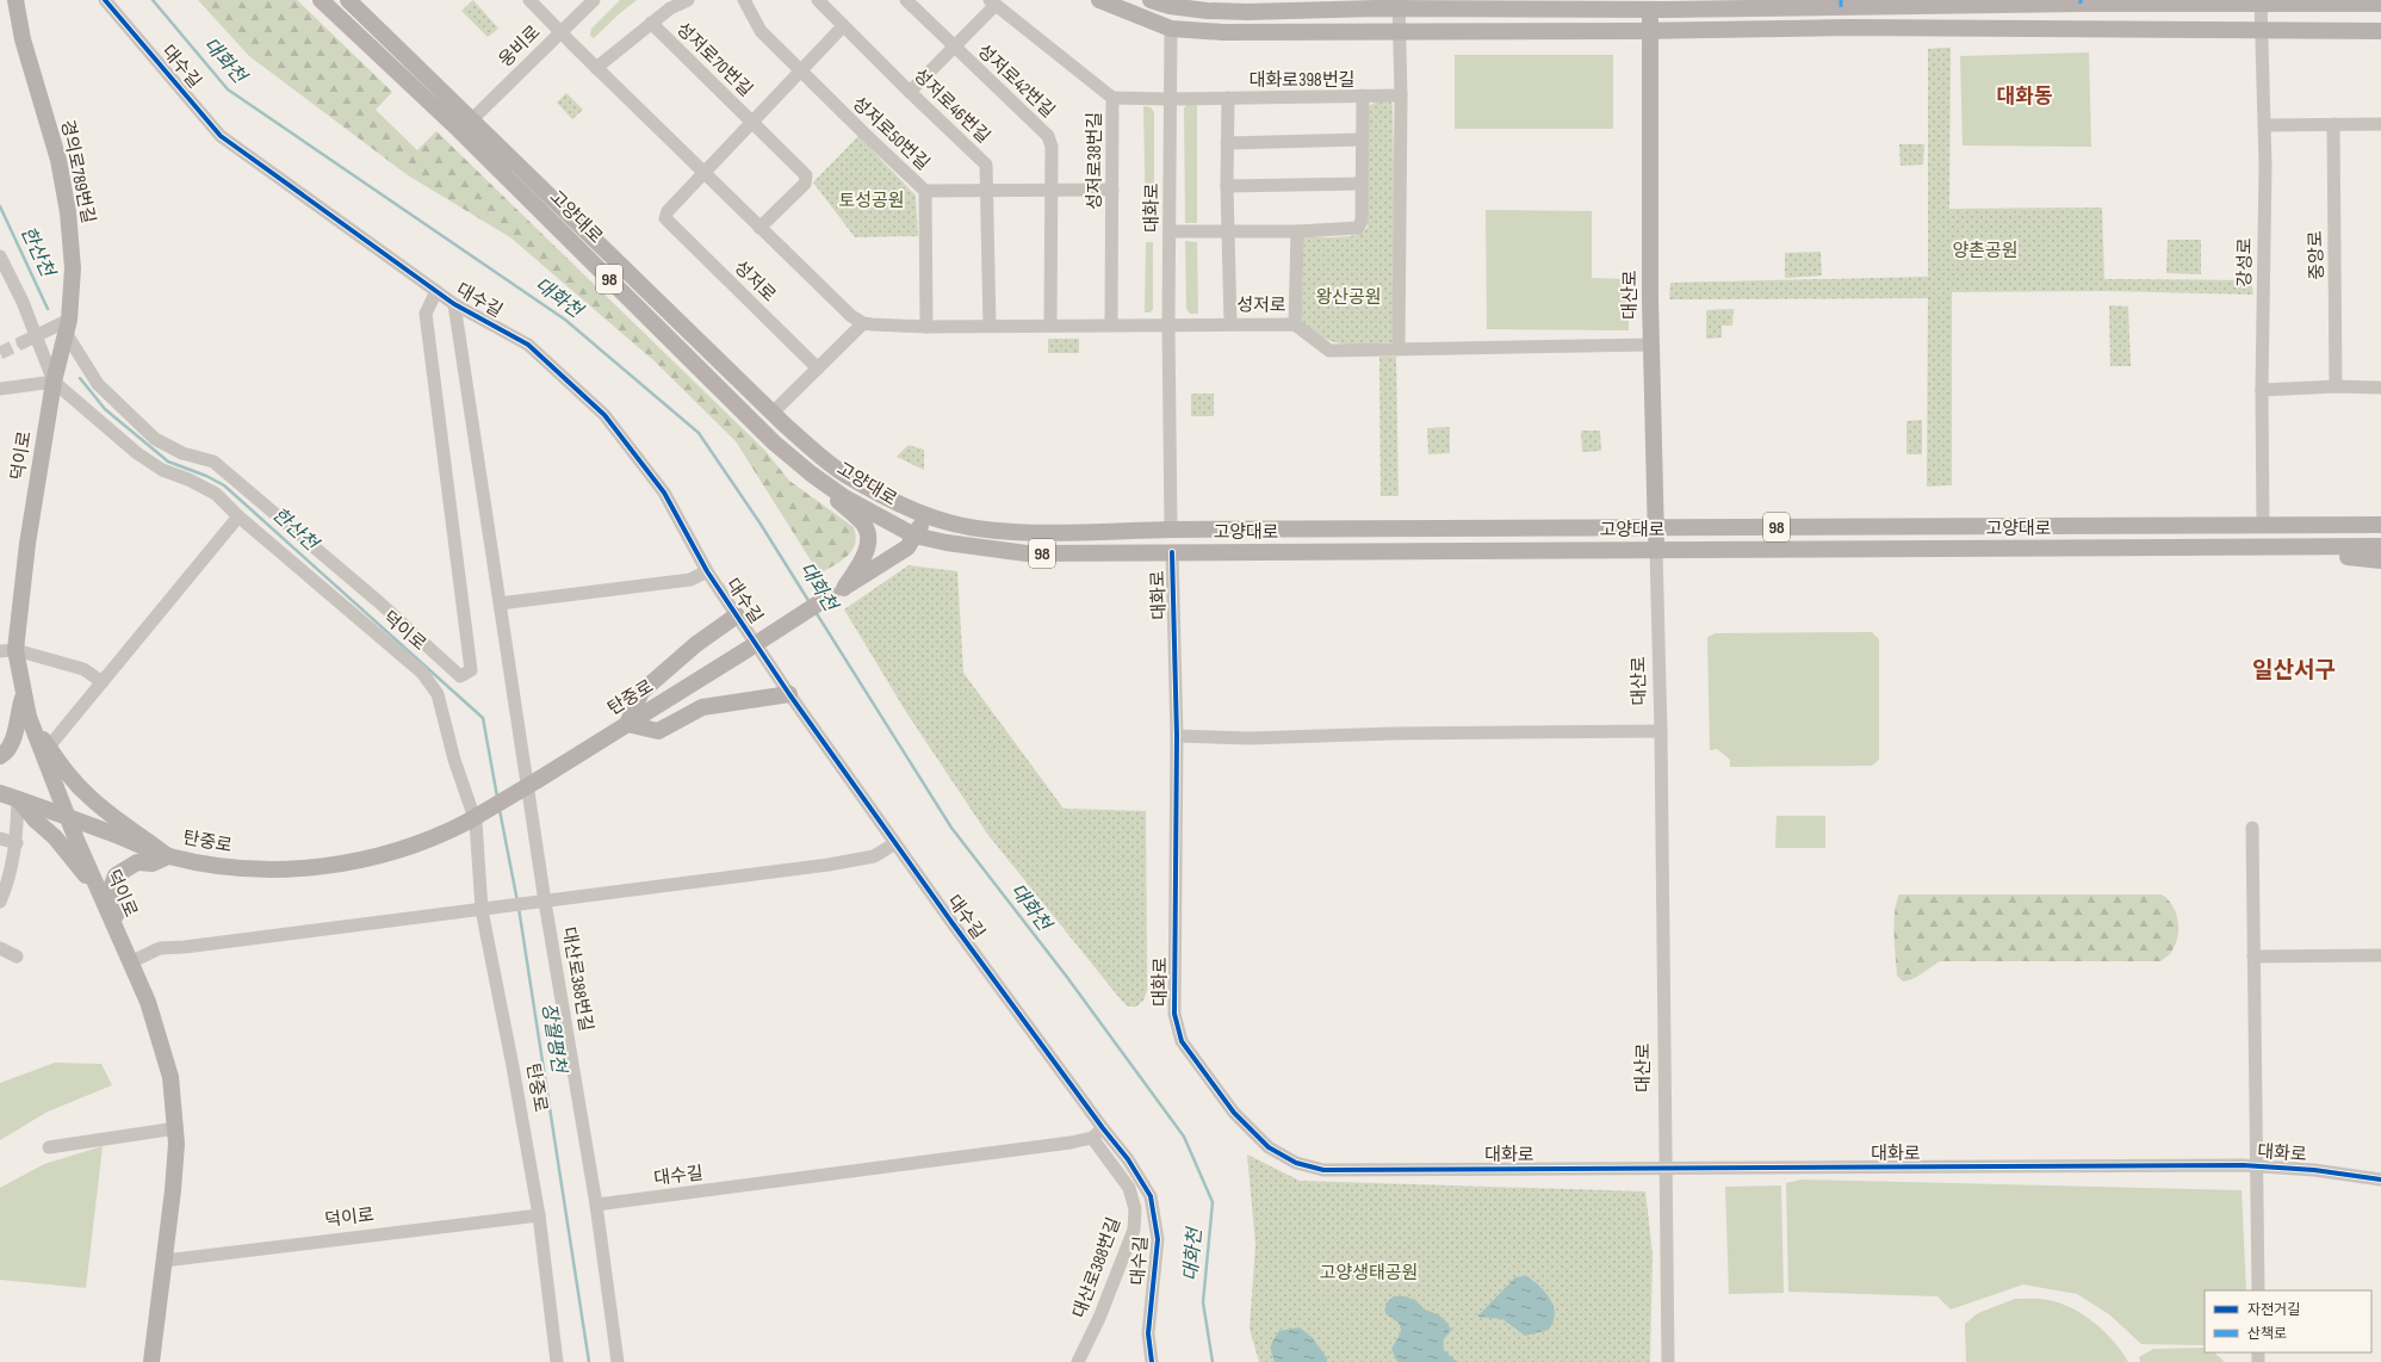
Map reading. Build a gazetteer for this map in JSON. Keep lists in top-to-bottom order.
{
  "streets": {
    "main road": [
      "경의로789번길",
      "고양대로",
      "98",
      "대산로",
      "덕이로",
      "탄중로"
    ],
    "street": [
      "웅비로",
      "성저로70번길",
      "대수길",
      "대화로398번길",
      "성저로42번길",
      "성저로46번길",
      "성저로50번길",
      "성저로38번길",
      "대화로",
      "중앙로",
      "강성로",
      "성저로",
      "대산로388번길"
    ]
  },
  "crossings": [
    ["웅비로", "고양대로"],
    ["성저로70번길", "성저로46번길"],
    ["성저로70번길", "성저로50번길"],
    ["성저로70번길", "성저로"],
    ["대수길", "대산로388번길"],
    ["대화로398번길", "성저로38번길"],
    ["대화로398번길", "대화로"],
    ["대화로398번길", "성저로"],
    ["성저로42번길", "성저로"],
    ["성저로46번길", "성저로"],
    ["성저로50번길", "성저로"],
    ["성저로38번길", "성저로"],
    ["경의로789번길", "덕이로"],
    ["대화로", "고양대로"],
    ["대화로", "성저로"],
    ["대화로", "대산로"],
    ["고양대로", "강성로"],
    ["고양대로", "대산로"],
    ["성저로", "대산로"],
    ["덕이로", "탄중로"]
  ],
  "districts": ["대화동", "일산서구"],
  "water": ["대화천", "한산천", "장월평천"],
  "parks": [
    "토성공원",
    "양촌공원",
    "왕산공원",
    "고양생태공원"
  ],
  "legend": ["자전거길", "산책로"]
}
